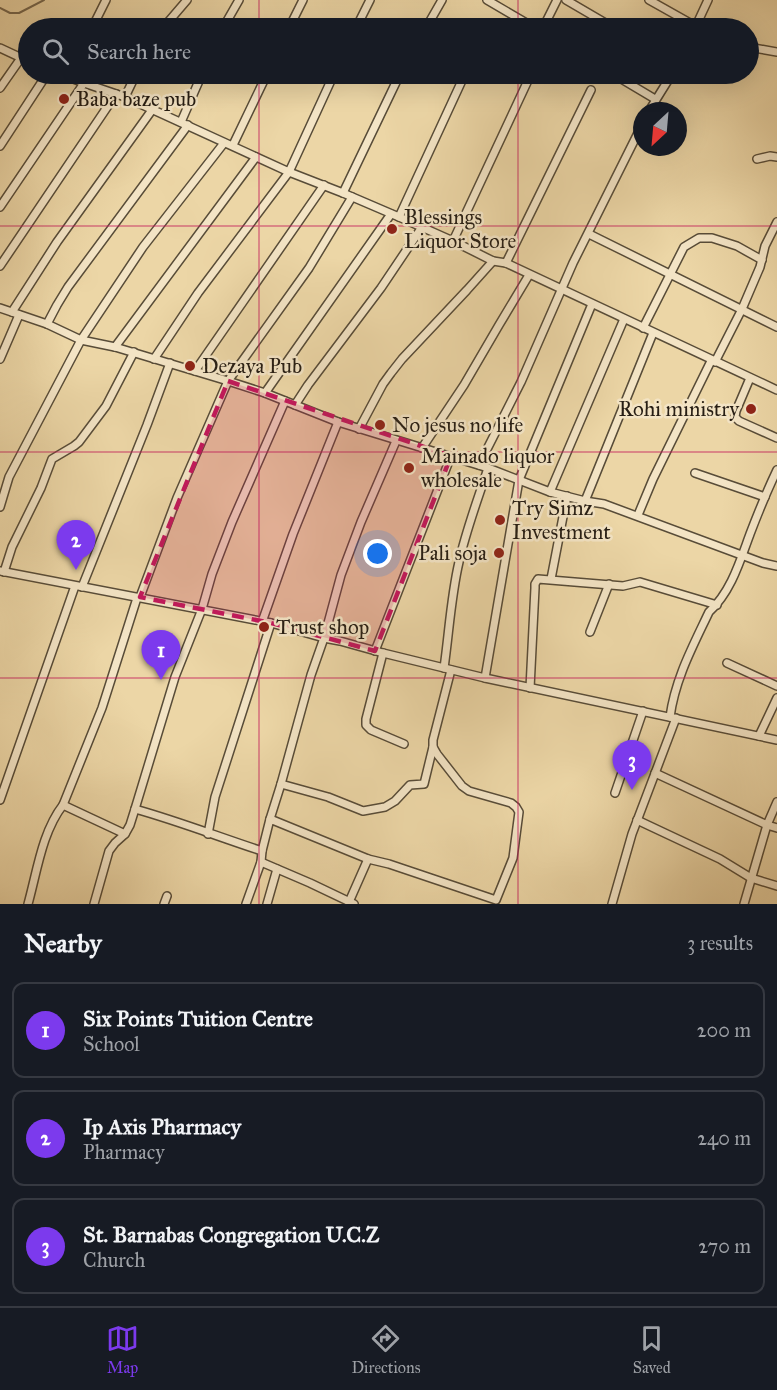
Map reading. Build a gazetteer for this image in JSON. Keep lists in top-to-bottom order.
{
  "places": [
    "Baba baze pub",
    "Blessings Liquor Store",
    "Dezaya Pub",
    "Rohi ministry",
    "No jesus no life",
    "Mainado liquor wholesale",
    "Try Simz Investment",
    "Pali soja",
    "Trust shop"
  ],
  "north": "bottom left",
  "page": {
    "search": "Search here",
    "pins": ["2", "1", "3"],
    "heading": ["Nearby", "3 results"],
    "list": [
      {
        "mark": "1",
        "name": "Six Points Tuition Centre",
        "note": "School",
        "value": "200 m"
      },
      {
        "mark": "2",
        "name": "Ip Axis Pharmacy",
        "note": "Pharmacy",
        "value": "240 m"
      },
      {
        "mark": "3",
        "name": "St. Barnabas Congregation U.C.Z",
        "note": "Church",
        "value": "270 m"
      }
    ],
    "nav": ["Map", "Directions", "Saved"]
  }
}
